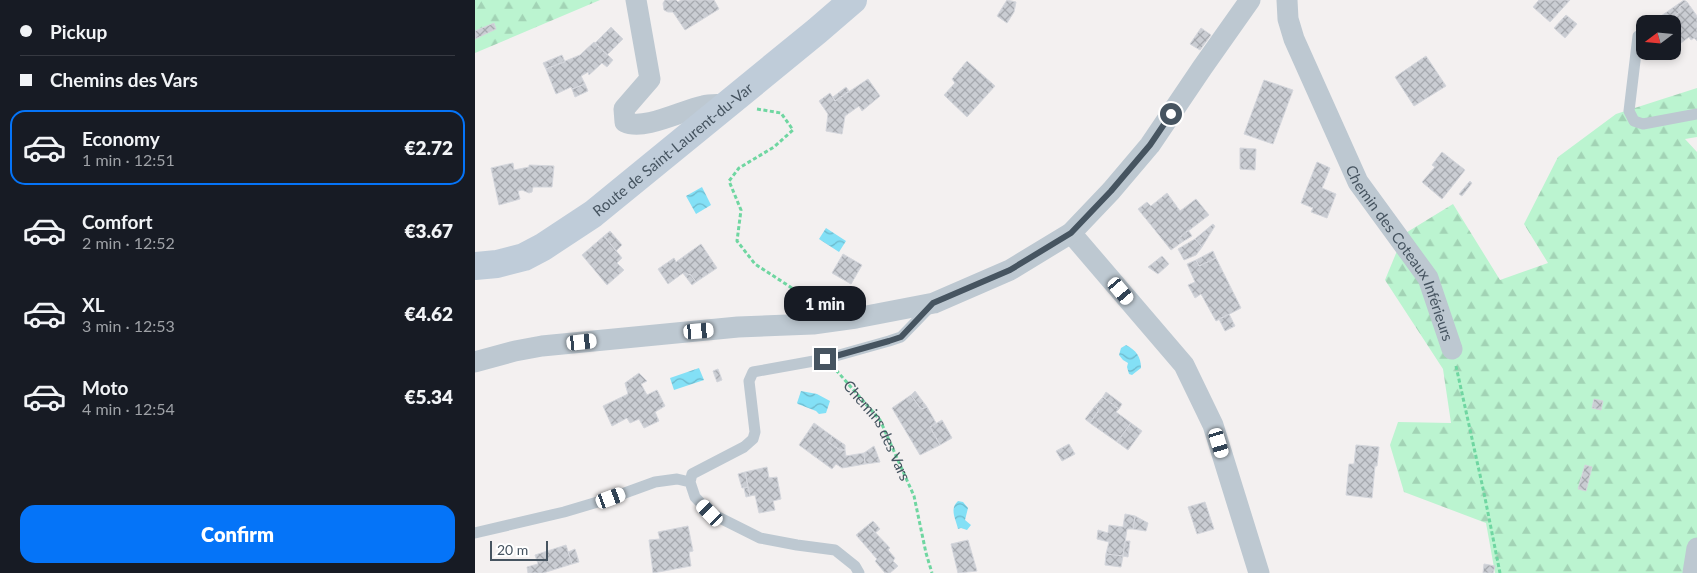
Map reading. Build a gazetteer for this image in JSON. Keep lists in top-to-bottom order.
{
  "streets": {
    "street": ["Route de Saint-Laurent-du-Var", "Chemin des Coteaux Inférieurs"],
    "path": ["Chemins des Vars"]
  },
  "scale_bar": "20 m",
  "north": "left",
  "page": {
    "banner": ["Pickup", "Chemins des Vars"],
    "list": [
      {
        "name": "Economy",
        "note": "1 min · 12:51",
        "value": "€2.72"
      },
      {
        "name": "Comfort",
        "note": "2 min · 12:52",
        "value": "€3.67"
      },
      {
        "name": "XL",
        "note": "3 min · 12:53",
        "value": "€4.62"
      },
      {
        "name": "Moto",
        "note": "4 min · 12:54",
        "value": "€5.34"
      }
    ],
    "bubble": "1 min",
    "buttons": "Confirm",
    "scale": "20 m"
  }
}
